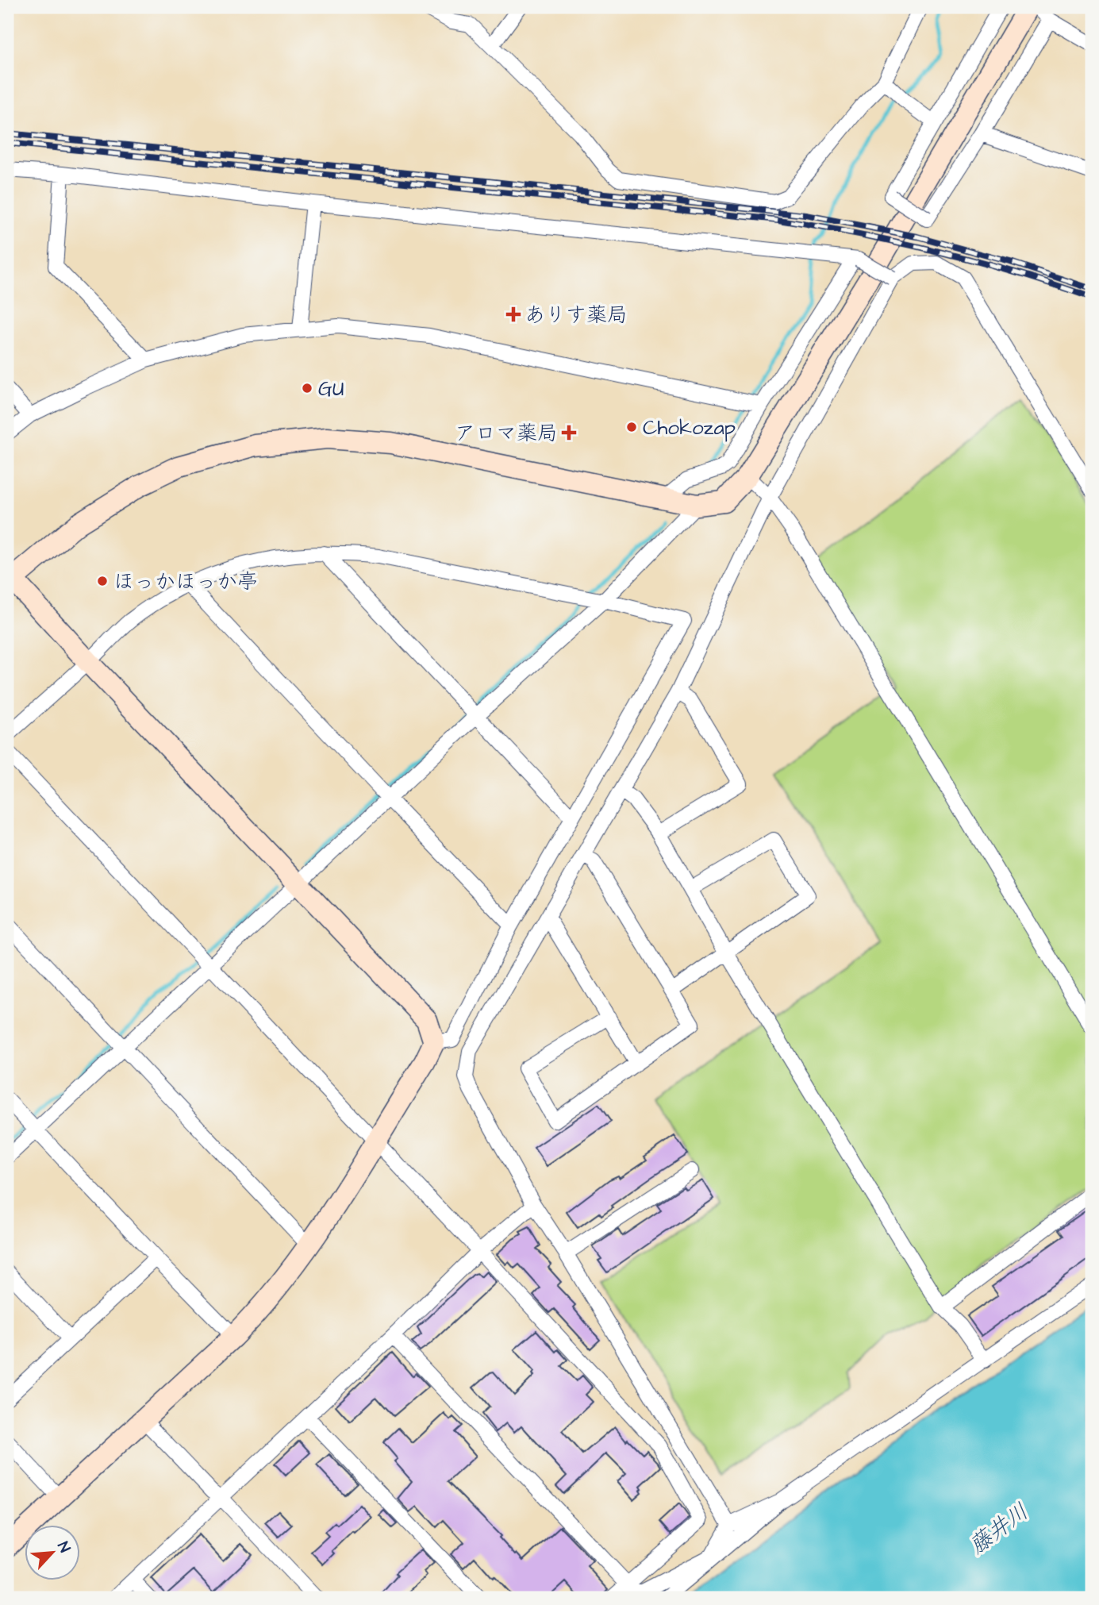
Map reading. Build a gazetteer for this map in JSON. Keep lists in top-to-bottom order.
{
  "water": ["藤井川"],
  "places": {
    "health": ["ありす薬局", "アロマ薬局"],
    "other": ["GU", "Chokozap", "ほっかほっか亭"]
  },
  "north": "top right"
}
